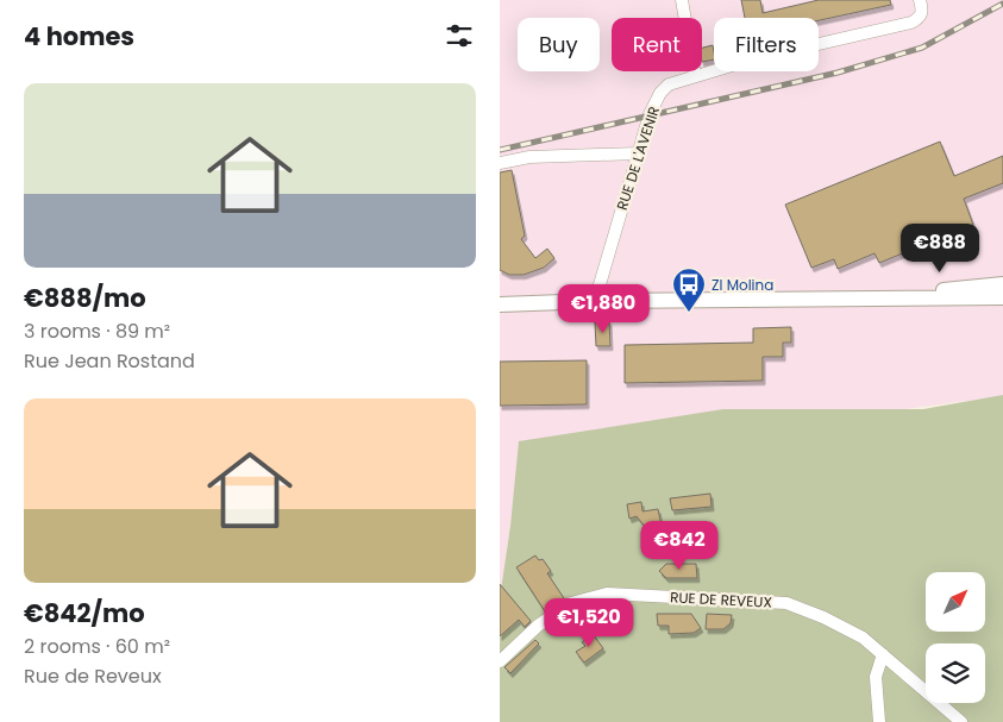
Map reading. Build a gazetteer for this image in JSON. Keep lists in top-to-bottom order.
{
  "streets": {
    "street": ["RUE DE L'AVENIR", "RUE DE REVEUX"]
  },
  "places": {
    "bus stop": ["ZI Molina"]
  },
  "north": "top right",
  "page": {
    "heading": "4 homes",
    "chip": ["Buy", "Rent", "Filters"],
    "list": [
      {
        "name": "€888/mo",
        "note": "3 rooms · 89 m² · Rue Jean Rostand"
      },
      {
        "name": "€842/mo",
        "note": "2 rooms · 60 m² · Rue de Reveux"
      }
    ],
    "price": [
      "€888",
      "€1,880",
      "€842",
      "€1,520"
    ]
  }
}
